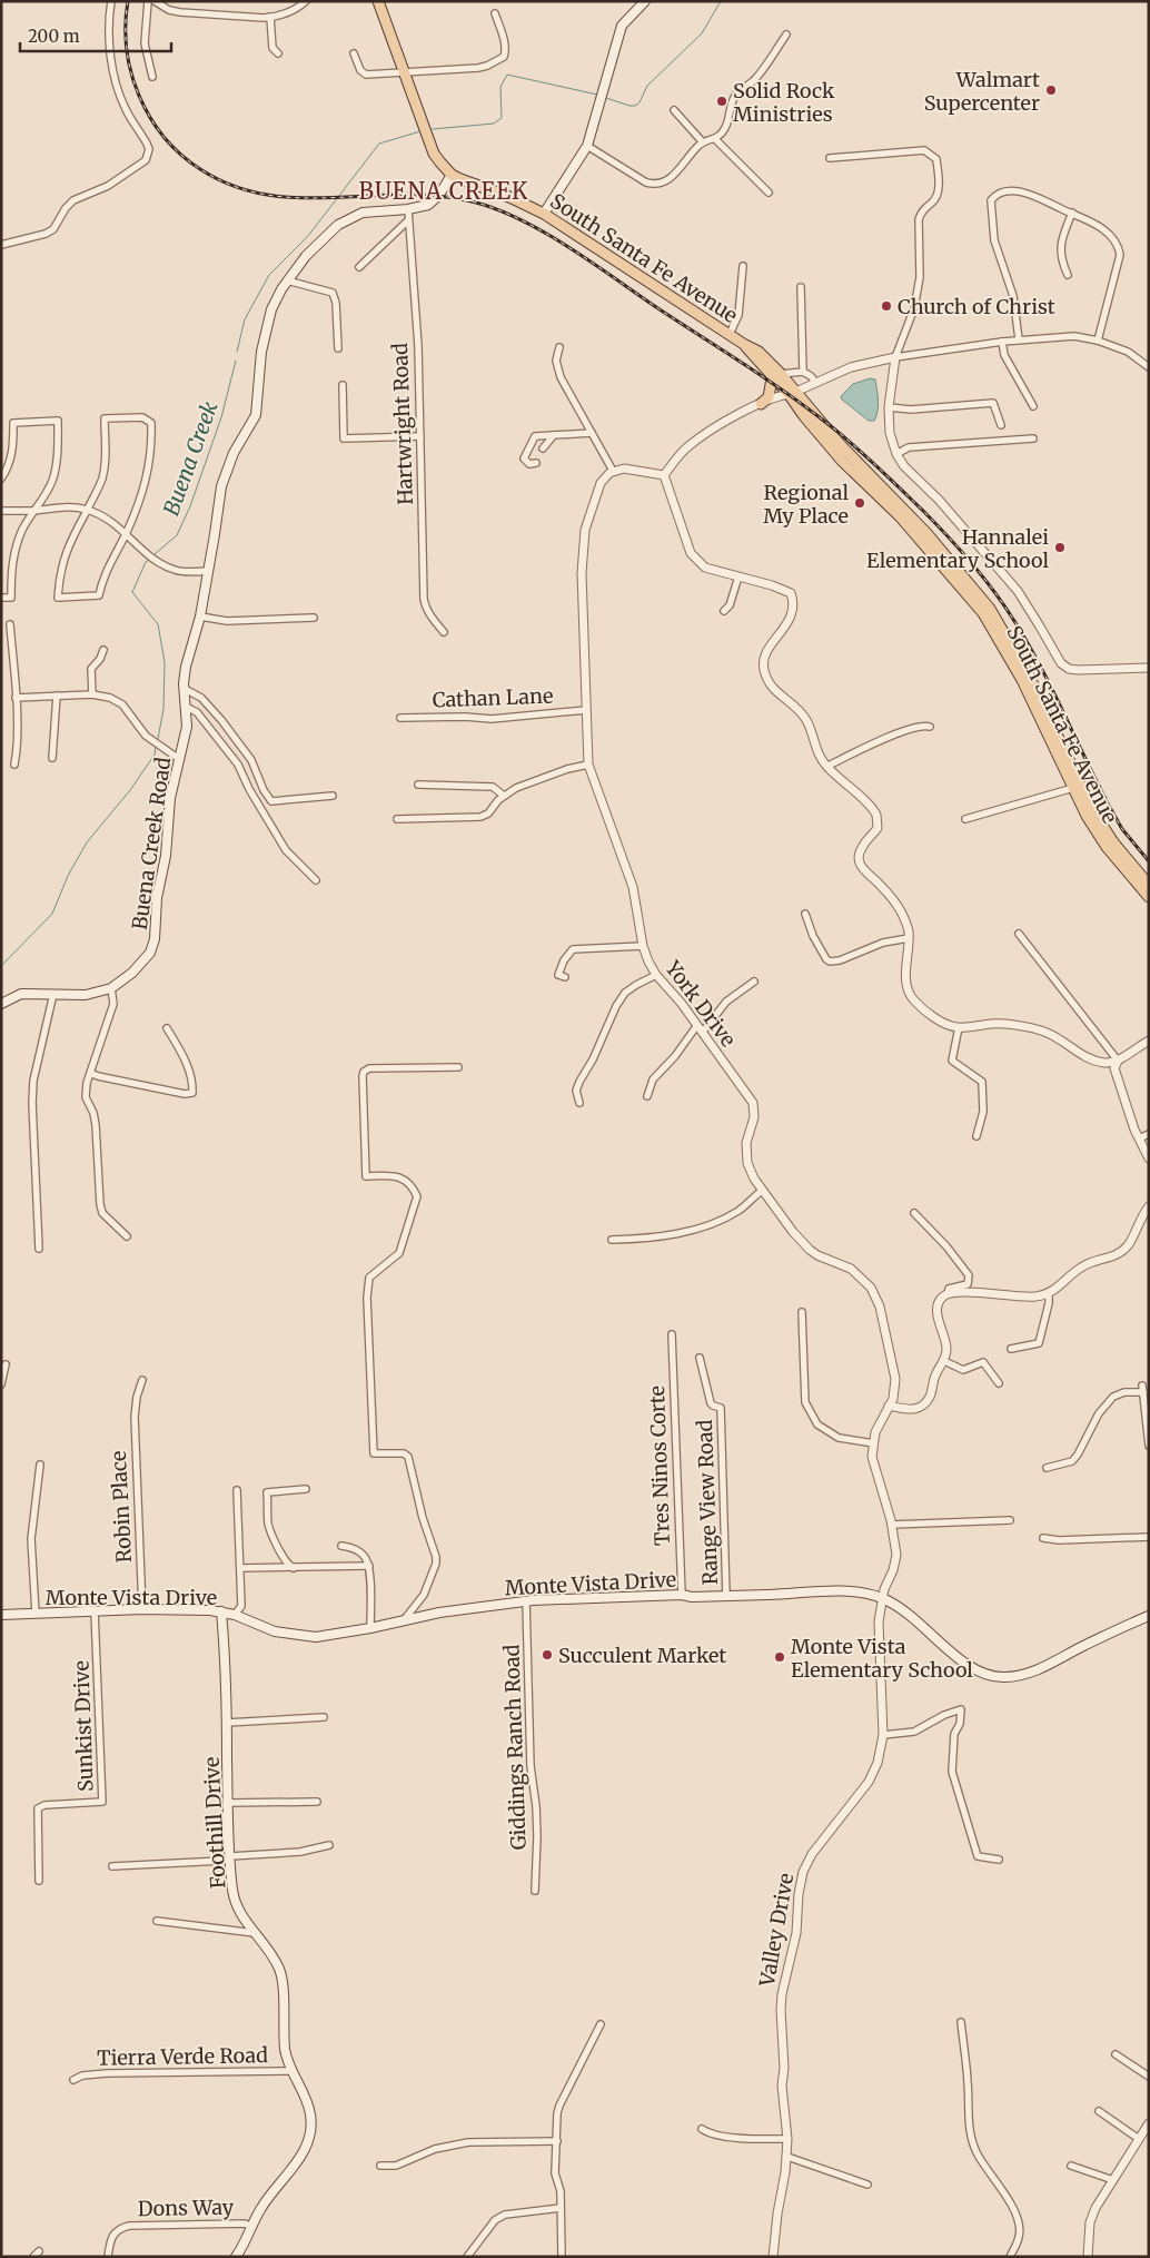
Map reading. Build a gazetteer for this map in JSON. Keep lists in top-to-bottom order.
{
  "streets": {
    "main road": [
      "South Santa Fe Avenue",
      "Buena Creek Road",
      "Monte Vista Drive",
      "Foothill Drive"
    ],
    "street": [
      "Hartwright Road",
      "Cathan Lane",
      "York Drive",
      "Tres Ninos Corte",
      "Range View Road",
      "Robin Place",
      "Sunkist Drive",
      "Giddings Ranch Road",
      "Valley Drive",
      "Tierra Verde Road",
      "Dons Way"
    ]
  },
  "crossings": [
    ["South Santa Fe Avenue", "Buena Creek Road"],
    ["Hartwright Road", "Buena Creek Road"],
    ["Cathan Lane", "York Drive"],
    ["York Drive", "Monte Vista Drive"],
    ["York Drive", "Valley Drive"],
    ["Tres Ninos Corte", "Monte Vista Drive"],
    ["Range View Road", "Monte Vista Drive"],
    ["Robin Place", "Monte Vista Drive"],
    ["Monte Vista Drive", "Sunkist Drive"],
    ["Monte Vista Drive", "Giddings Ranch Road"],
    ["Monte Vista Drive", "Foothill Drive"],
    ["Monte Vista Drive", "Valley Drive"],
    ["Foothill Drive", "Tierra Verde Road"],
    ["Foothill Drive", "Dons Way"]
  ],
  "districts": ["BUENA CREEK"],
  "water": ["Buena Creek"],
  "places": [
    "Walmart Supercenter",
    "Solid Rock Ministries",
    "Church of Christ",
    "Regional My Place",
    "Hannalei Elementary School",
    "Succulent Market",
    "Monte Vista Elementary School"
  ],
  "scale_bar": "200 m"
}
